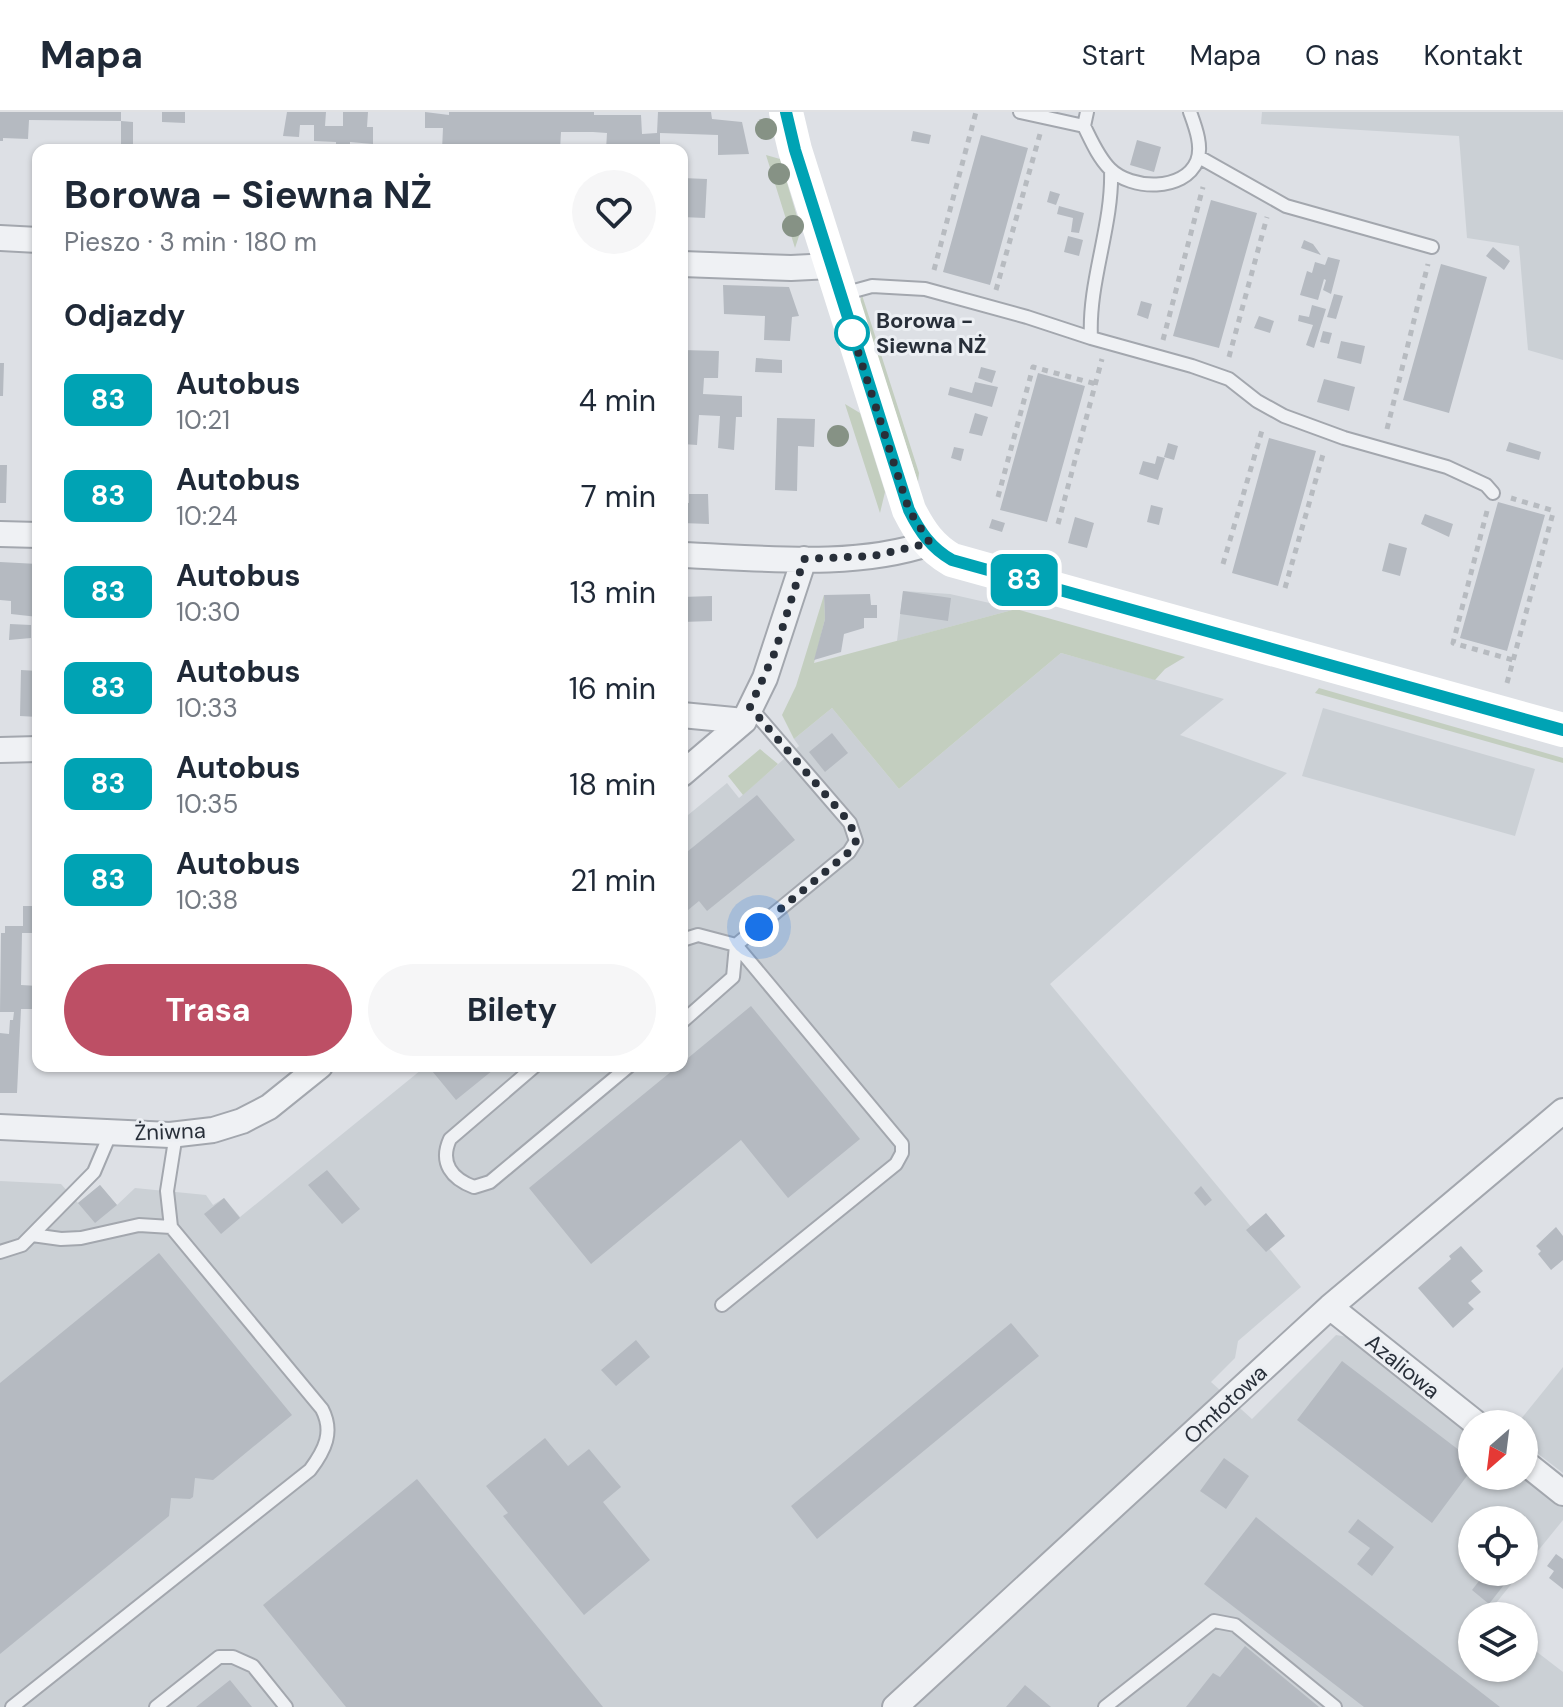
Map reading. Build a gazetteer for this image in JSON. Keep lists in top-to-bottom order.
{
  "streets": {
    "street": ["Żniwna", "Azaliowa", "Omłotowa"]
  },
  "crossings": [
    ["Azaliowa", "Omłotowa"]
  ],
  "places": ["Borowa - Siewna NŻ"],
  "lines": ["bus line 83"],
  "north": "bottom left",
  "page": {
    "header": "Mapa",
    "nav": [
      "Start",
      "Mapa",
      "O nas",
      "Kontakt"
    ],
    "on_map": "83",
    "heading": [
      ["Borowa - Siewna NŻ", "Pieszo · 3 min · 180 m"],
      "Odjazdy"
    ],
    "list": [
      {
        "mark": "83",
        "name": "Autobus",
        "note": "10:21",
        "value": "4 min"
      },
      {
        "mark": "83",
        "name": "Autobus",
        "note": "10:24",
        "value": "7 min"
      },
      {
        "mark": "83",
        "name": "Autobus",
        "note": "10:30",
        "value": "13 min"
      },
      {
        "mark": "83",
        "name": "Autobus",
        "note": "10:33",
        "value": "16 min"
      },
      {
        "mark": "83",
        "name": "Autobus",
        "note": "10:35",
        "value": "18 min"
      },
      {
        "mark": "83",
        "name": "Autobus",
        "note": "10:38",
        "value": "21 min"
      }
    ],
    "buttons": ["Trasa", "Bilety"]
  }
}
